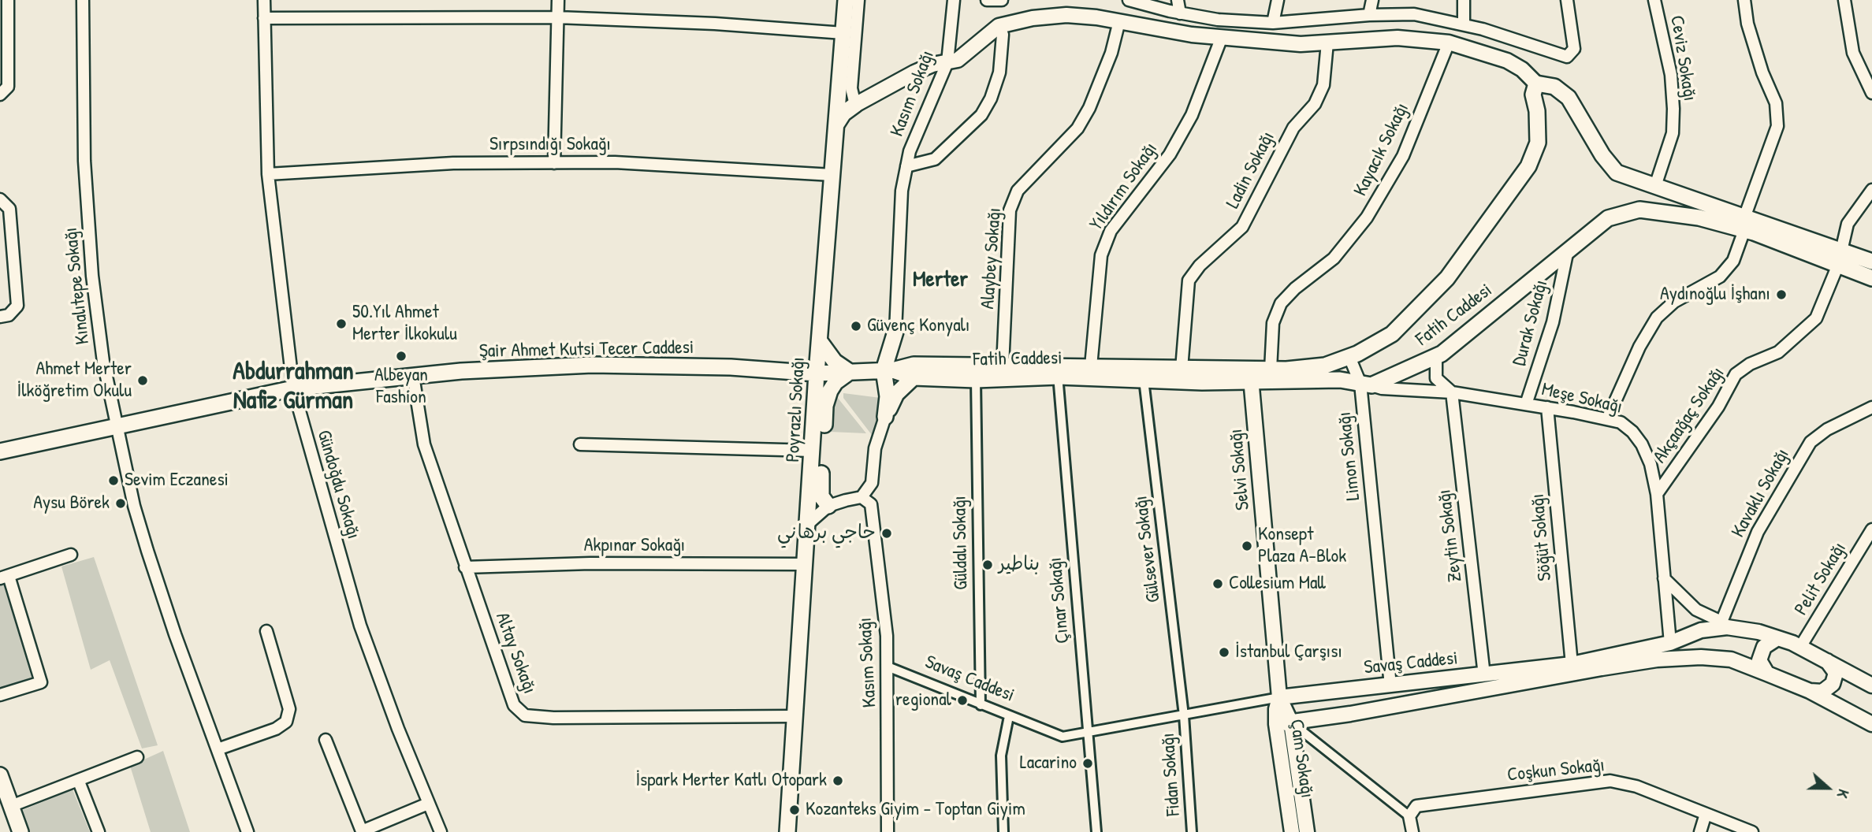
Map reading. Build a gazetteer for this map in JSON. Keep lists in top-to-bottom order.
{
  "streets": {
    "main road": ["Fatih Caddesi", "Şair Ahmet Kutsi Tecer Caddesi", "Poyrazlı Sokağı"],
    "street": [
      "Ceviz Sokağı",
      "Kasım Sokağı",
      "Sırpsındığı Sokağı",
      "Kayacık Sokağı",
      "Ladin Sokağı",
      "Yıldırım Sokağı",
      "Alaybey Sokağı",
      "Kınalıtepe Sokağı",
      "Durak Sokağı",
      "Meşe Sokağı",
      "Akçaağaç Sokağı",
      "Limon Sokağı",
      "Selvi Sokağı",
      "Gündoğdu Sokağı",
      "Kavaklı Sokağı",
      "Zeytin Sokağı",
      "Söğüt Sokağı",
      "Güldalı Sokağı",
      "Akpınar Sokağı",
      "Gülsever Sokağı",
      "Pelit Sokağı",
      "Çınar Sokağı",
      "Altay Sokağı",
      "Savaş Caddesi",
      "Çam Sokağı",
      "Coşkun Sokağı",
      "Fidan Sokağı"
    ]
  },
  "crossings": [
    ["Ceviz Sokağı", "Fatih Caddesi"],
    ["Kasım Sokağı", "Fatih Caddesi"],
    ["Kasım Sokağı", "Savaş Caddesi"],
    ["Sırpsındığı Sokağı", "Poyrazlı Sokağı"],
    ["Sırpsındığı Sokağı", "Gündoğdu Sokağı"],
    ["Kayacık Sokağı", "Fatih Caddesi"],
    ["Ladin Sokağı", "Fatih Caddesi"],
    ["Yıldırım Sokağı", "Fatih Caddesi"],
    ["Alaybey Sokağı", "Fatih Caddesi"],
    ["Kınalıtepe Sokağı", "Şair Ahmet Kutsi Tecer Caddesi"],
    ["Fatih Caddesi", "Durak Sokağı"],
    ["Fatih Caddesi", "Şair Ahmet Kutsi Tecer Caddesi"],
    ["Fatih Caddesi", "Meşe Sokağı"],
    ["Fatih Caddesi", "Poyrazlı Sokağı"],
    ["Fatih Caddesi", "Akçaağaç Sokağı"],
    ["Fatih Caddesi", "Limon Sokağı"],
    ["Fatih Caddesi", "Selvi Sokağı"],
    ["Fatih Caddesi", "Güldalı Sokağı"],
    ["Fatih Caddesi", "Gülsever Sokağı"],
    ["Fatih Caddesi", "Çınar Sokağı"],
    ["Durak Sokağı", "Meşe Sokağı"],
    ["Şair Ahmet Kutsi Tecer Caddesi", "Poyrazlı Sokağı"],
    ["Şair Ahmet Kutsi Tecer Caddesi", "Gündoğdu Sokağı"],
    ["Şair Ahmet Kutsi Tecer Caddesi", "Altay Sokağı"],
    ["Meşe Sokağı", "Akçaağaç Sokağı"],
    ["Meşe Sokağı", "Limon Sokağı"],
    ["Meşe Sokağı", "Zeytin Sokağı"],
    ["Meşe Sokağı", "Söğüt Sokağı"],
    ["Meşe Sokağı", "Savaş Caddesi"],
    ["Poyrazlı Sokağı", "Akpınar Sokağı"],
    ["Poyrazlı Sokağı", "Altay Sokağı"],
    ["Limon Sokağı", "Savaş Caddesi"],
    ["Selvi Sokağı", "Savaş Caddesi"],
    ["Selvi Sokağı", "Çam Sokağı"],
    ["Kavaklı Sokağı", "Savaş Caddesi"],
    ["Zeytin Sokağı", "Savaş Caddesi"],
    ["Söğüt Sokağı", "Savaş Caddesi"],
    ["Güldalı Sokağı", "Savaş Caddesi"],
    ["Akpınar Sokağı", "Altay Sokağı"],
    ["Gülsever Sokağı", "Savaş Caddesi"],
    ["Gülsever Sokağı", "Fidan Sokağı"],
    ["Pelit Sokağı", "Savaş Caddesi"],
    ["Çınar Sokağı", "Savaş Caddesi"],
    ["Savaş Caddesi", "Çam Sokağı"],
    ["Savaş Caddesi", "Fidan Sokağı"]
  ],
  "districts": ["Merter", "Abdurrahman Nafiz Gürman"],
  "places": [
    "Aydınoğlu İşhanı",
    "50.Yıl Ahmet Merter İlkokulu",
    "Güvenç Konyalı",
    "Albeyan Fashion",
    "Ahmet Merter İlköğretim Okulu",
    "Sevim Eczanesi",
    "Aysu Börek",
    "حاجي برهاني",
    "Konsept Plaza A-Blok",
    "بناطير",
    "Collesium Mall",
    "İstanbul Çarşısı",
    "regional",
    "Lacarino",
    "İspark Merter Katlı Otopark",
    "Kozanteks Giyim - Toptan Giyim"
  ],
  "north": "right"
}
